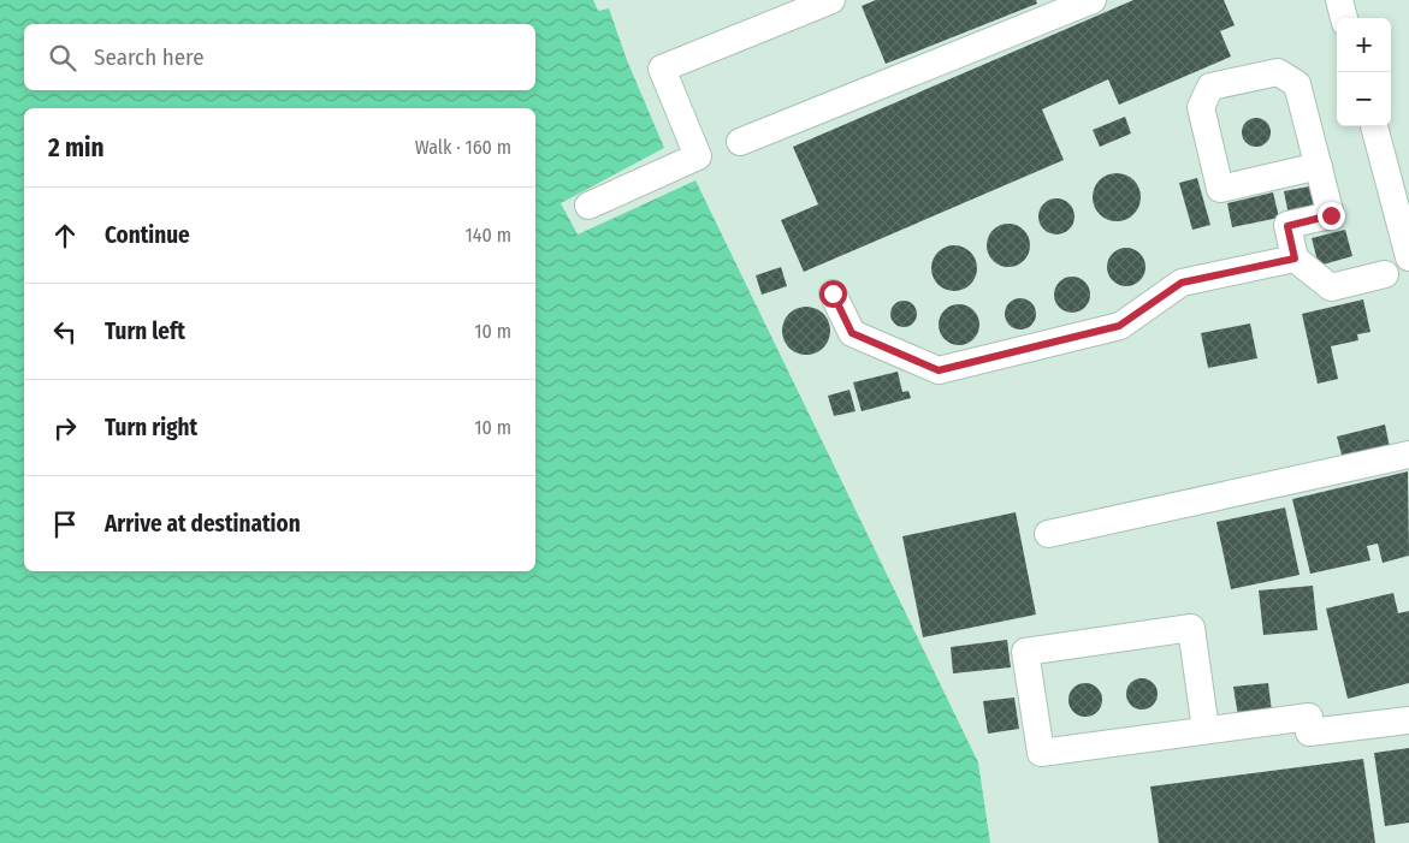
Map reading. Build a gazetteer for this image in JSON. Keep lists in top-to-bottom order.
{
  "page": {
    "map_buttons": ["+", "−"],
    "search": "Search here",
    "heading": ["2 min", "Walk · 160 m"],
    "list": [
      ["Continue", "140 m"],
      ["Turn left", "10 m"],
      ["Turn right", "10 m"],
      "Arrive at destination"
    ]
  }
}
